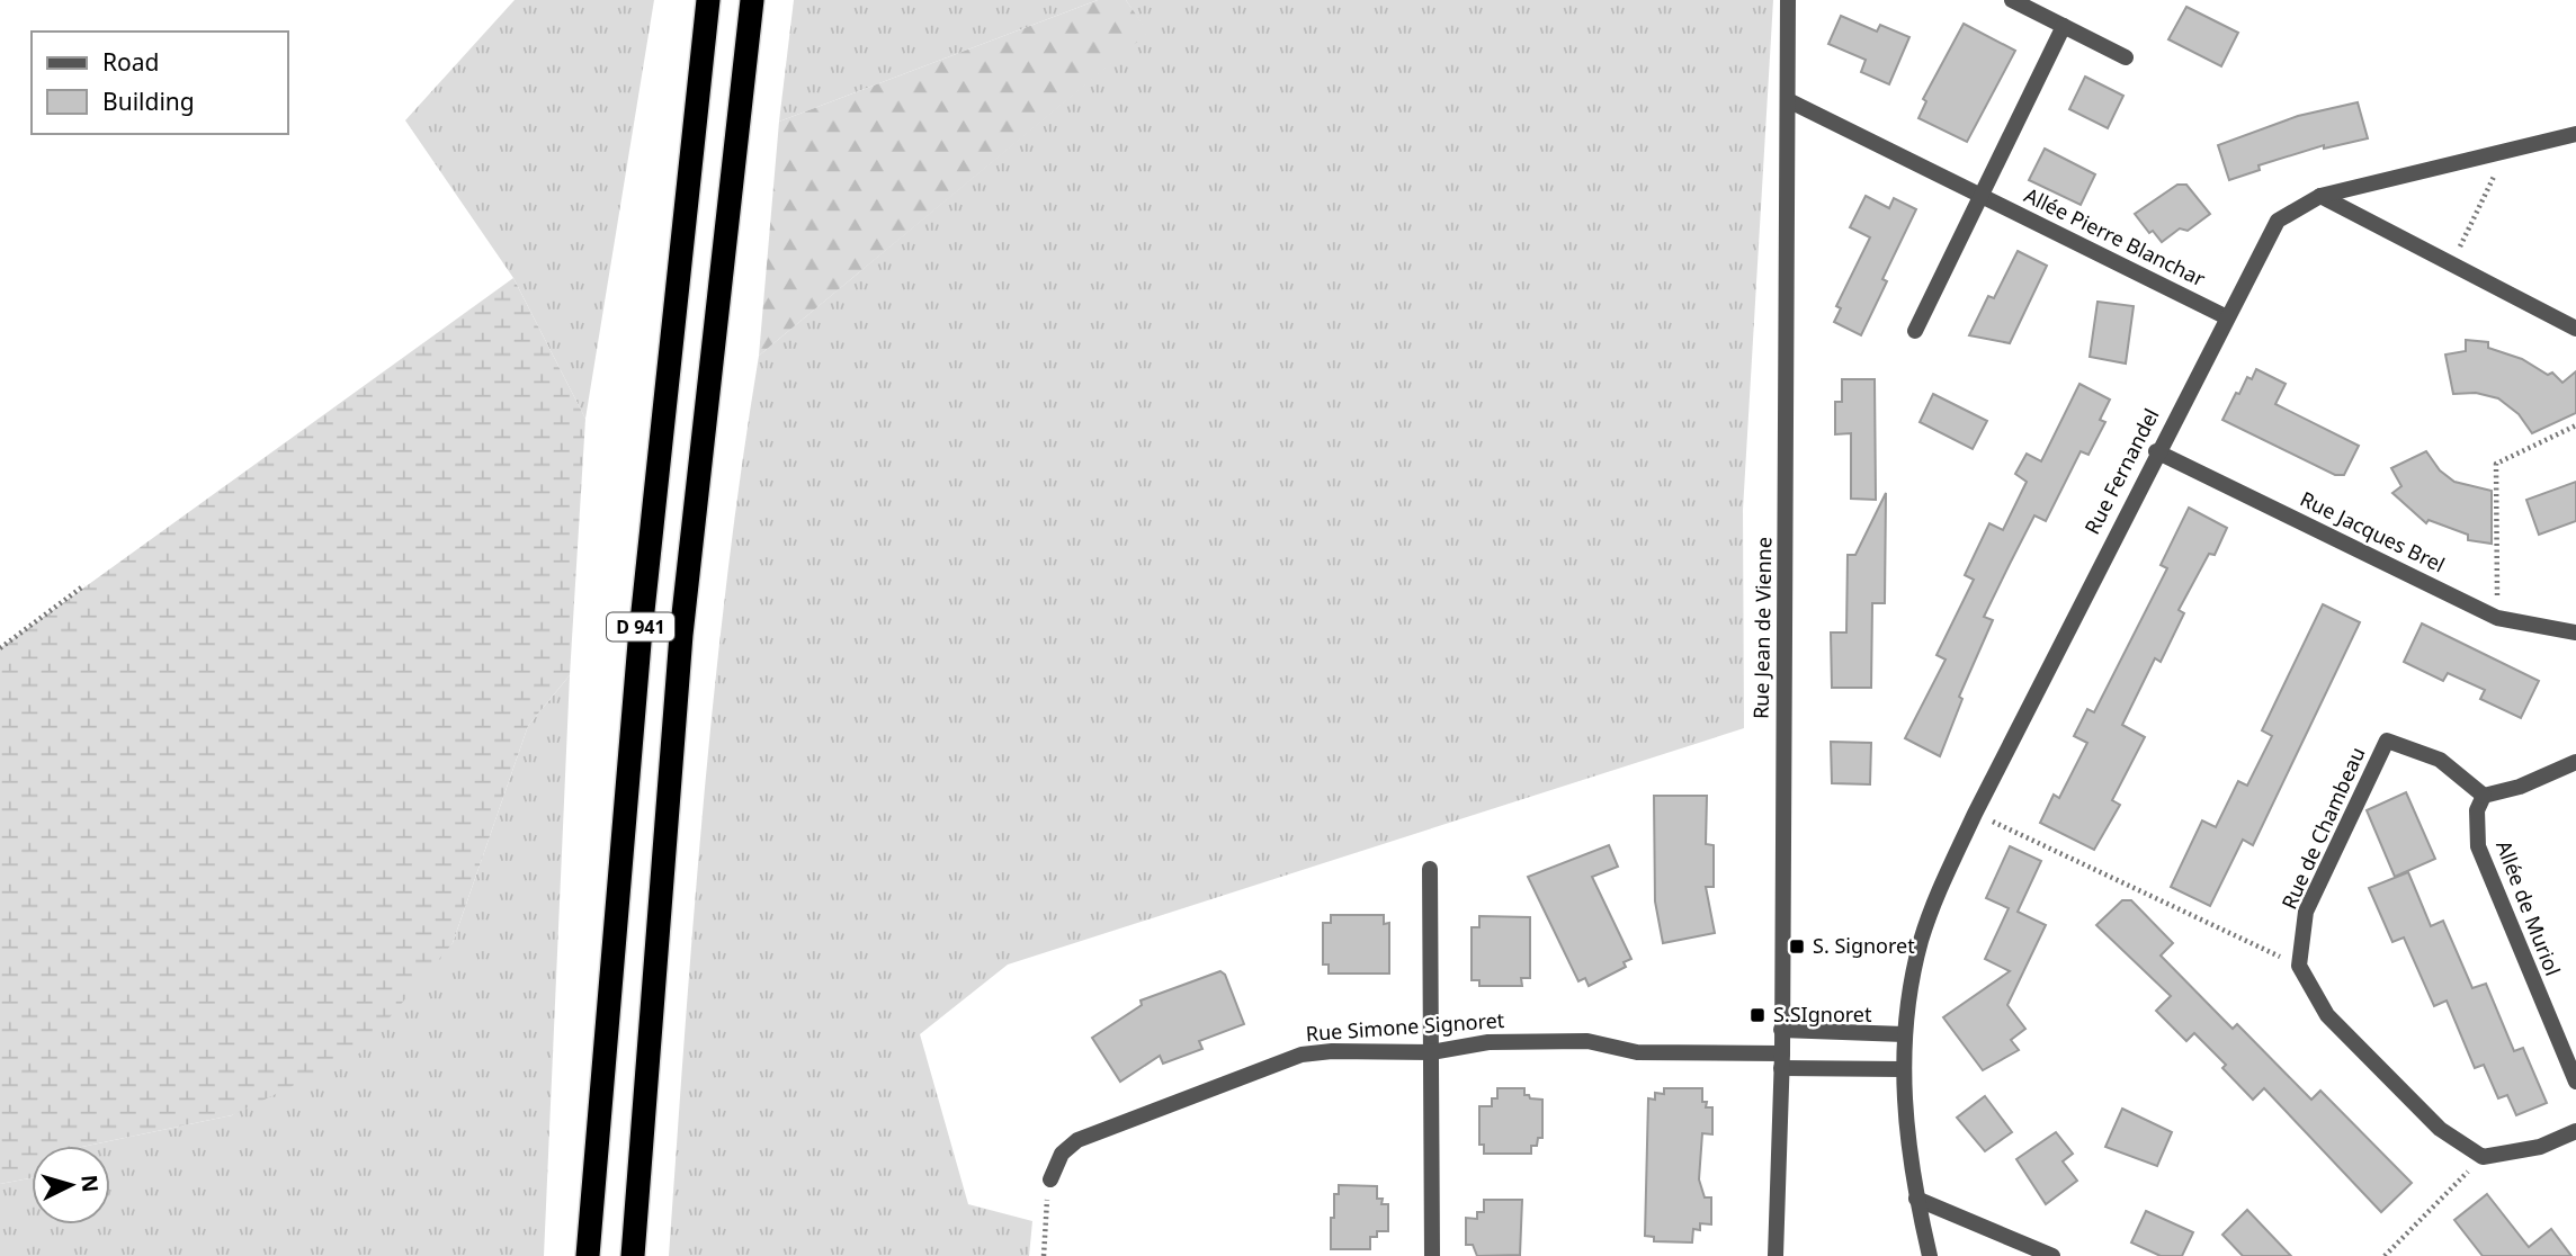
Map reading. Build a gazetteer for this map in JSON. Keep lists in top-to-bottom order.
{
  "streets": {
    "highway": ["D 941"],
    "street": [
      "Allée Pierre Blanchar",
      "Rue Fernandel",
      "Rue Jacques Brel",
      "Rue Jean de Vienne",
      "Rue de Chambeau",
      "Allée de Muriol",
      "Rue Simone Signoret"
    ]
  },
  "crossings": [
    ["Allée Pierre Blanchar", "Rue Fernandel"],
    ["Allée Pierre Blanchar", "Rue Jean de Vienne"],
    ["Rue Fernandel", "Rue Jacques Brel"],
    ["Rue Jean de Vienne", "Rue Simone Signoret"],
    ["Rue de Chambeau", "Allée de Muriol"]
  ],
  "places": {
    "transit": ["S. Signoret", "S.SIgnoret"]
  },
  "legend": ["Road", "Building"],
  "north": "right"
}
